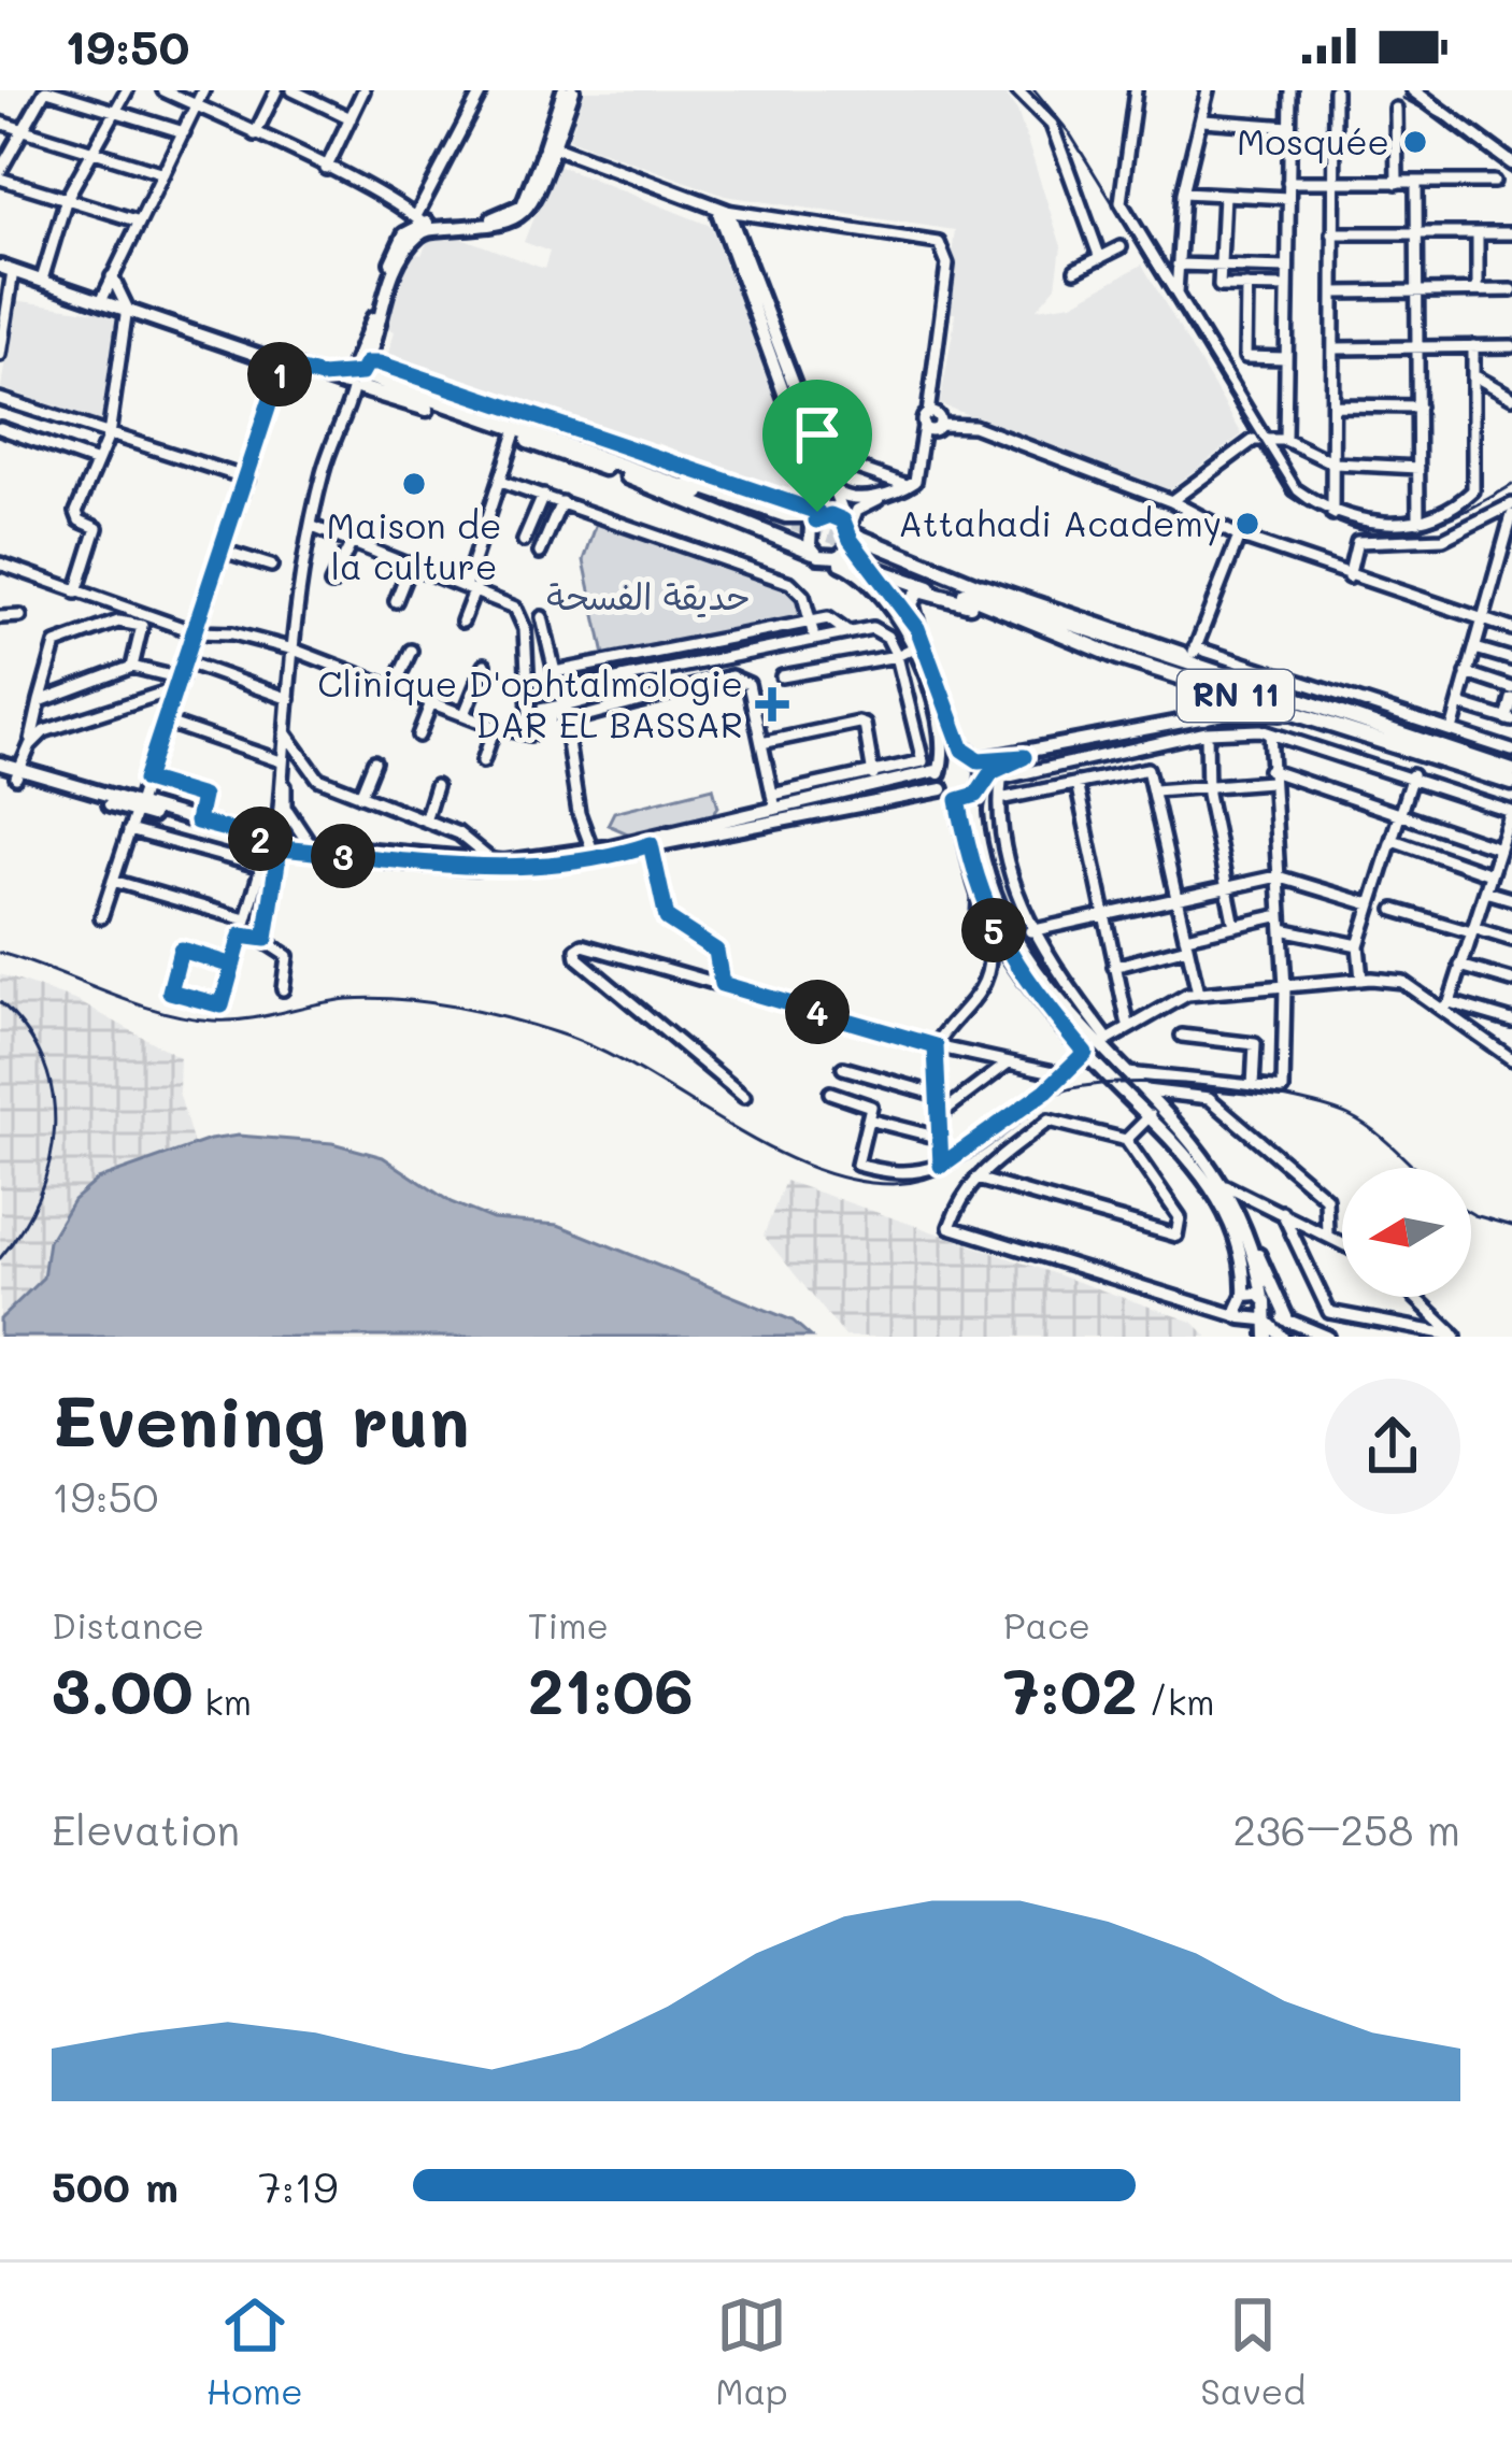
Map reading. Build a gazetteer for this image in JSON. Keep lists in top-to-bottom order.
{
  "streets": {
    "highway": ["RN 11"]
  },
  "parks": ["حديقة الفسحة"],
  "places": {
    "other": ["Mosquée", "Maison de la culture", "Attahadi Academy"],
    "health": ["Clinique D'ophtalmologie DAR EL BASSAR"]
  },
  "north": "left",
  "page": {
    "status": "19:50",
    "pins": [
      "1",
      "2",
      "3",
      "5",
      "4"
    ],
    "heading": ["Evening run", "19:50"],
    "stats": [
      ["Distance", "3.00 km"],
      ["Time", "21:06"],
      ["Pace", "7:02 /km"]
    ],
    "chart": ["Elevation", "236–258 m"],
    "list": [
      {
        "name": "500 m",
        "note": "7:19"
      }
    ],
    "tabs": ["Home", "Map", "Saved"]
  }
}
